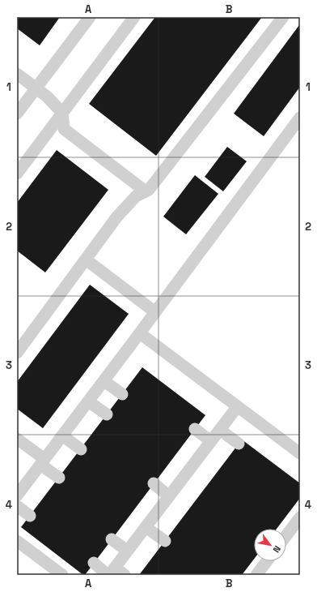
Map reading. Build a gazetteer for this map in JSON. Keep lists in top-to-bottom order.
{
  "north": "bottom right",
  "grid": {
    "columns": ["A", "B"],
    "rows": [
      "1",
      "2",
      "3",
      "4"
    ]
  }
}
